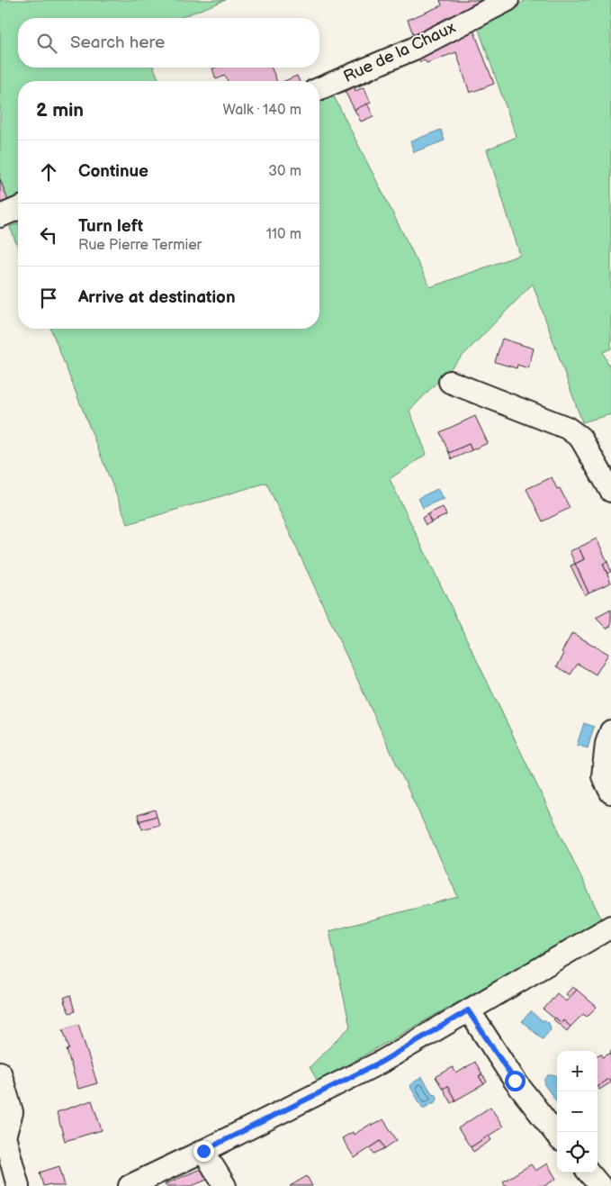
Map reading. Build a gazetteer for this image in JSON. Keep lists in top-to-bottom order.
{
  "streets": {
    "street": ["Rue de la Chaux"]
  },
  "page": {
    "search": "Search here",
    "heading": ["2 min", "Walk · 140 m"],
    "list": [
      ["Continue", "30 m"],
      ["Turn left", "Rue Pierre Termier", "110 m"],
      "Arrive at destination"
    ],
    "map_buttons": ["+", "−"]
  }
}
